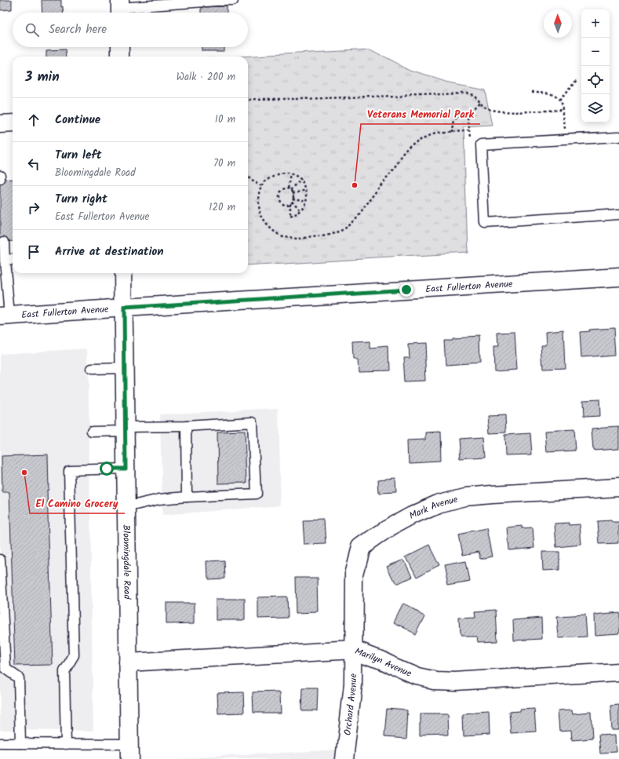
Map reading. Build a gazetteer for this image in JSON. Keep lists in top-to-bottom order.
{
  "streets": {
    "street": [
      "East Fullerton Avenue",
      "Mark Avenue",
      "Bloomingdale Road",
      "Marilyn Avenue",
      "Orchard Avenue"
    ]
  },
  "crossings": [
    ["East Fullerton Avenue", "Bloomingdale Road"],
    ["Mark Avenue", "Marilyn Avenue"],
    ["Mark Avenue", "Orchard Avenue"],
    ["Bloomingdale Road", "Marilyn Avenue"],
    ["Marilyn Avenue", "Orchard Avenue"]
  ],
  "places": ["Veterans Memorial Park", "El Camino Grocery"],
  "north": "top",
  "page": {
    "map_buttons": ["+", "−"],
    "search": "Search here",
    "heading": ["3 min", "Walk · 200 m"],
    "list": [
      ["Continue", "10 m"],
      ["Turn left", "Bloomingdale Road", "70 m"],
      ["Turn right", "East Fullerton Avenue", "120 m"],
      "Arrive at destination"
    ]
  }
}
